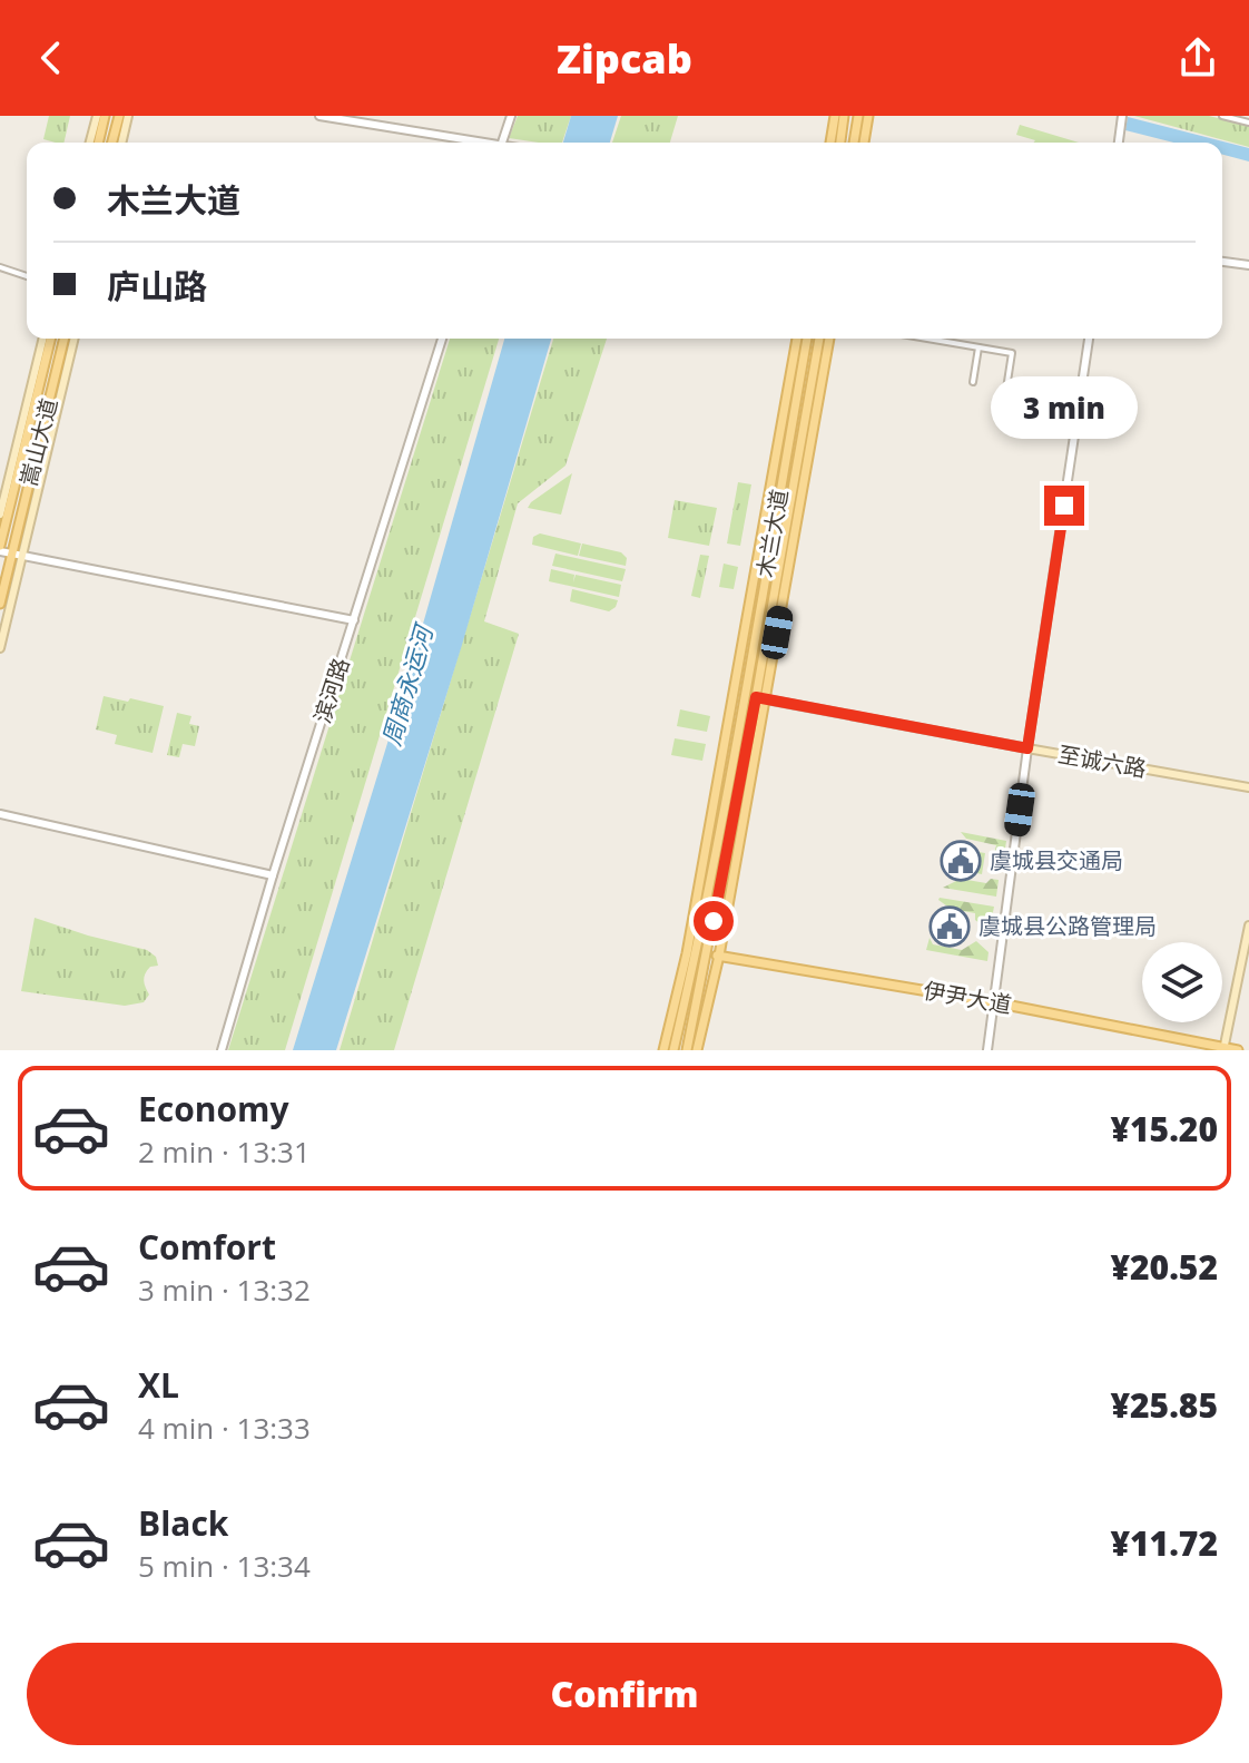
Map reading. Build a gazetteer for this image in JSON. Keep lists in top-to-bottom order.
{
  "streets": {
    "main road": [
      "嵩山大道",
      "木兰大道",
      "至诚六路",
      "伊尹大道"
    ],
    "street": ["滨河路"]
  },
  "crossings": [
    ["木兰大道", "至诚六路"],
    ["木兰大道", "伊尹大道"]
  ],
  "water": ["周商永运河"],
  "places": {
    "public building": ["虞城县交通局", "虞城县公路管理局"]
  },
  "page": {
    "header": "Zipcab",
    "banner": ["木兰大道", "庐山路"],
    "bubble": "3 min",
    "list": [
      {
        "name": "Economy",
        "note": "2 min · 13:31",
        "value": "¥15.20"
      },
      {
        "name": "Comfort",
        "note": "3 min · 13:32",
        "value": "¥20.52"
      },
      {
        "name": "XL",
        "note": "4 min · 13:33",
        "value": "¥25.85"
      },
      {
        "name": "Black",
        "note": "5 min · 13:34",
        "value": "¥11.72"
      }
    ],
    "buttons": "Confirm"
  }
}
